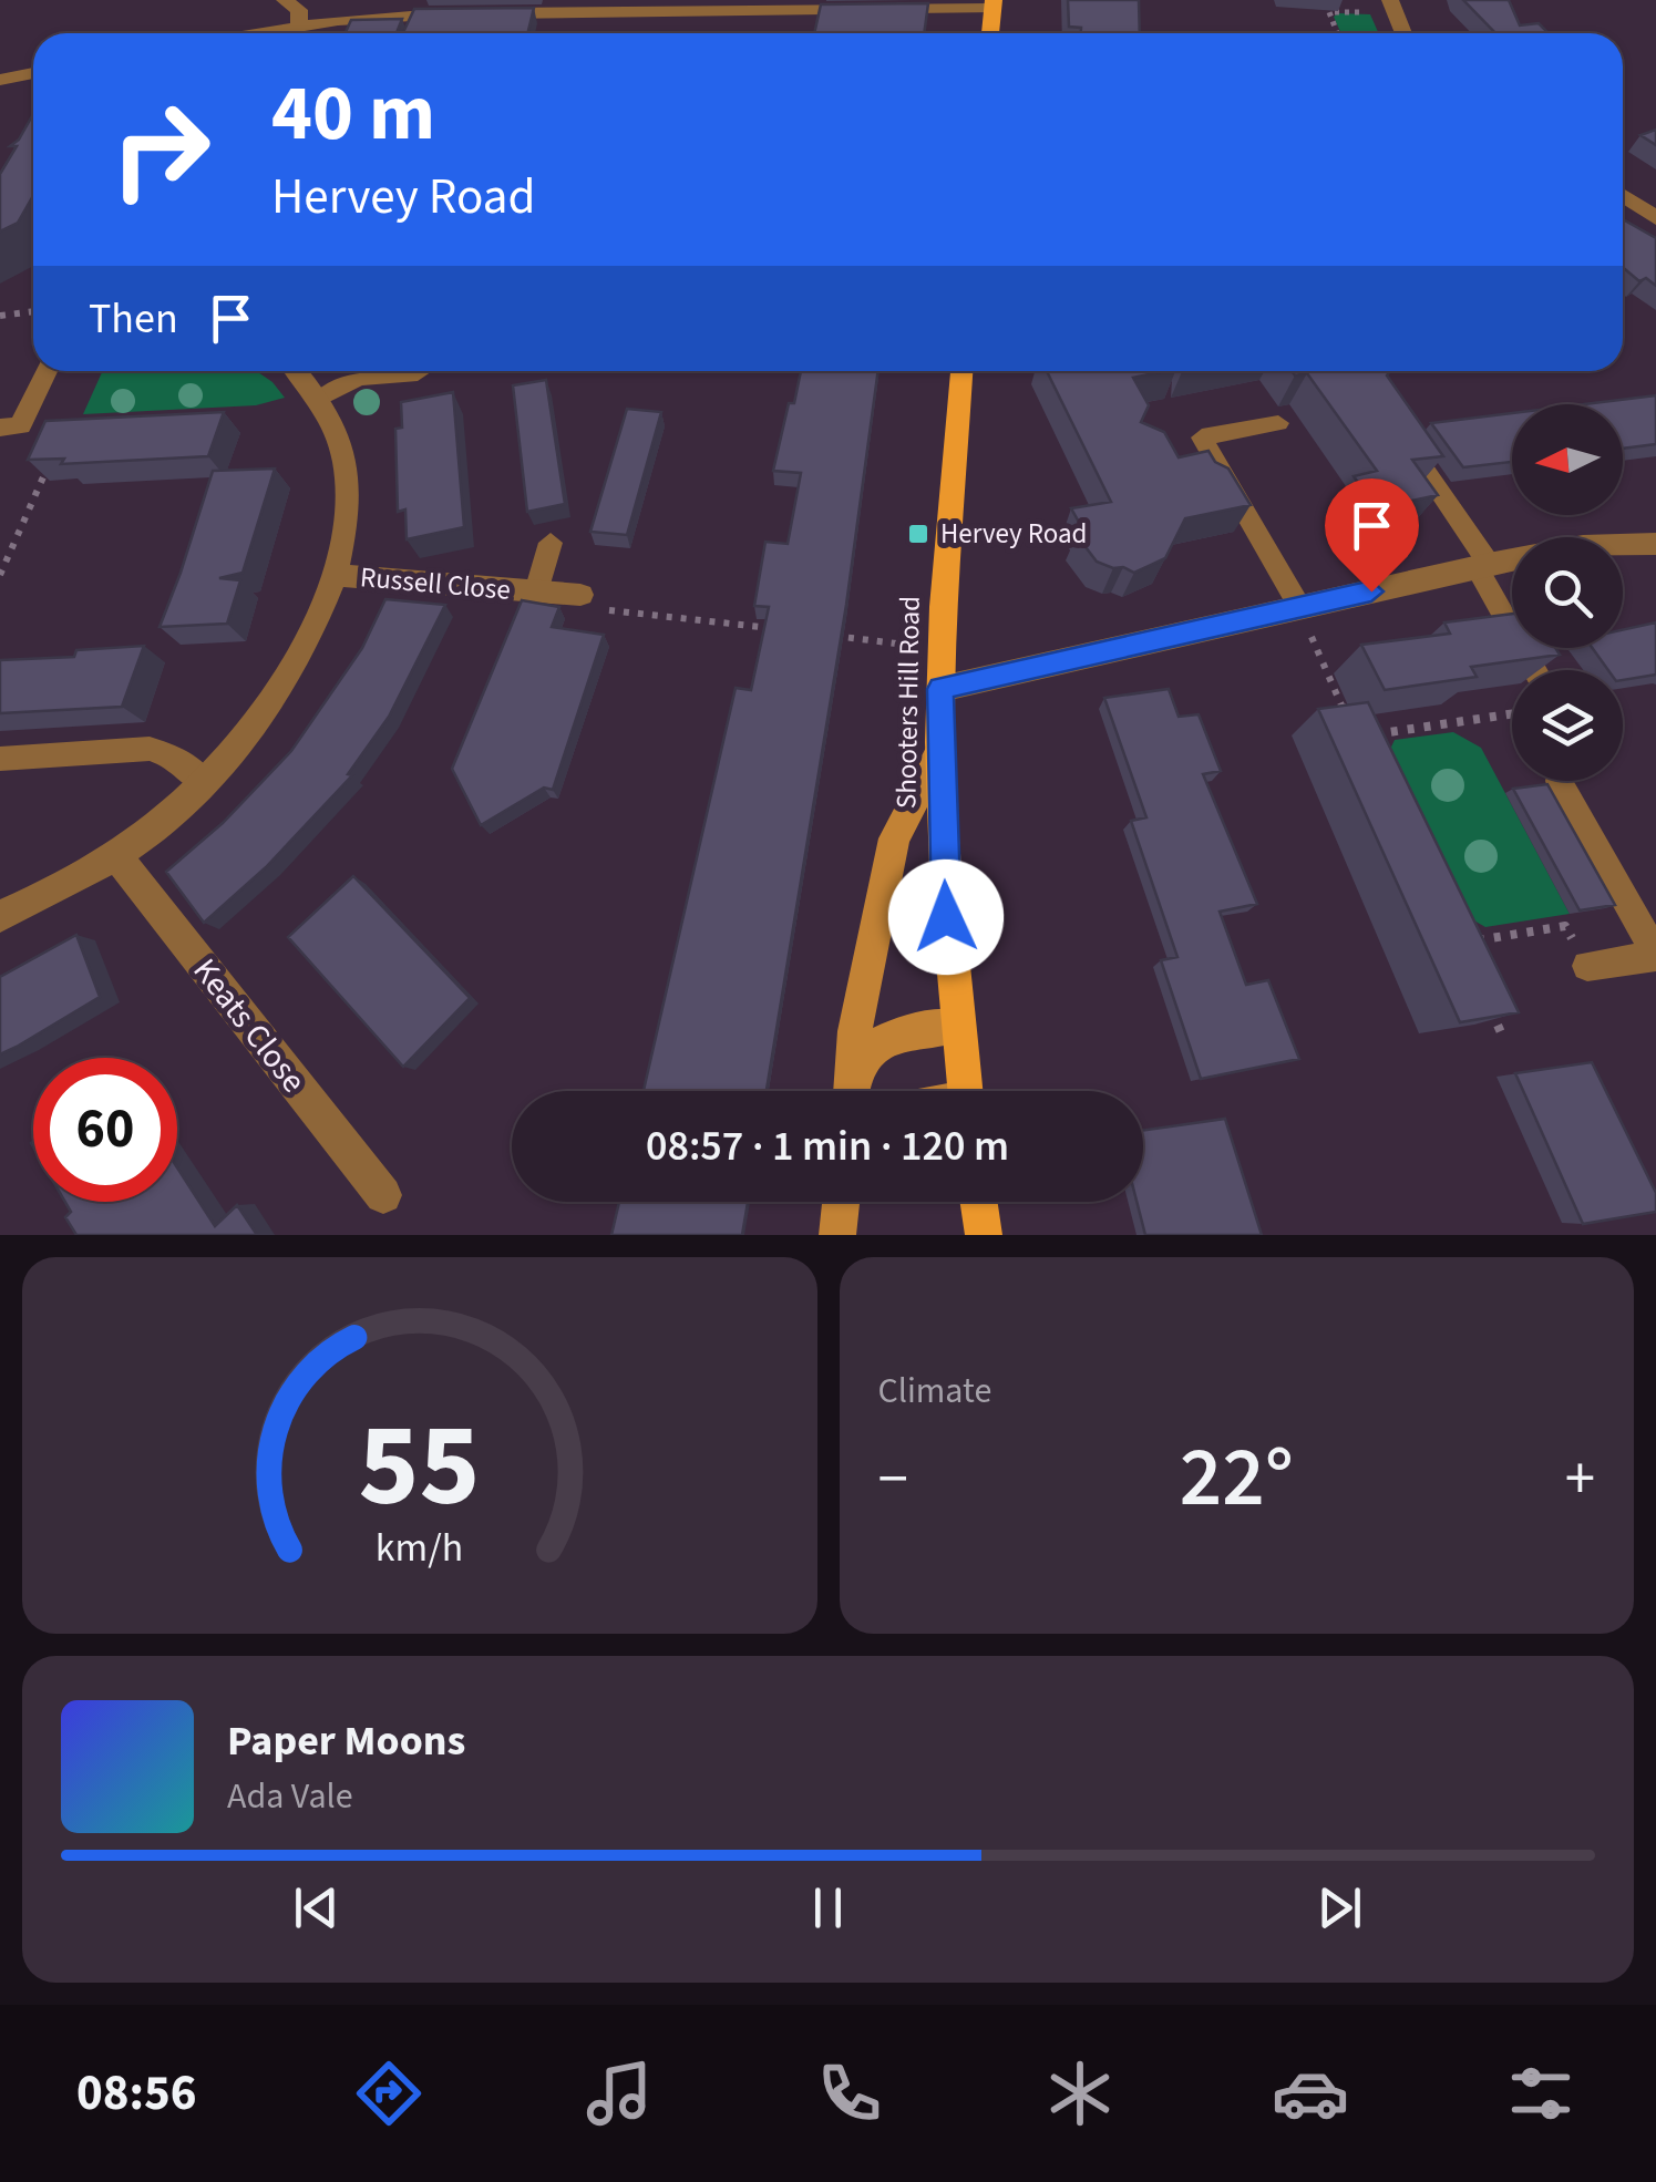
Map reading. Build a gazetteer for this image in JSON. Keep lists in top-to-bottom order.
{
  "streets": {
    "main road": ["Shooters Hill Road"],
    "street": ["Russell Close", "Keats Close"]
  },
  "places": {
    "transit": ["Hervey Road"]
  },
  "north": "left",
  "page": {
    "turn": ["40 m", "Hervey Road"],
    "then": "Then",
    "limit": "60",
    "trip": "08:57 · 1 min · 120 m",
    "tile": "Climate",
    "heat": ["−", "22°", "+"],
    "song": ["Paper Moons", "Ada Vale"],
    "tabs": "08:56",
    "gauge": ["55", "km/h"]
  }
}
